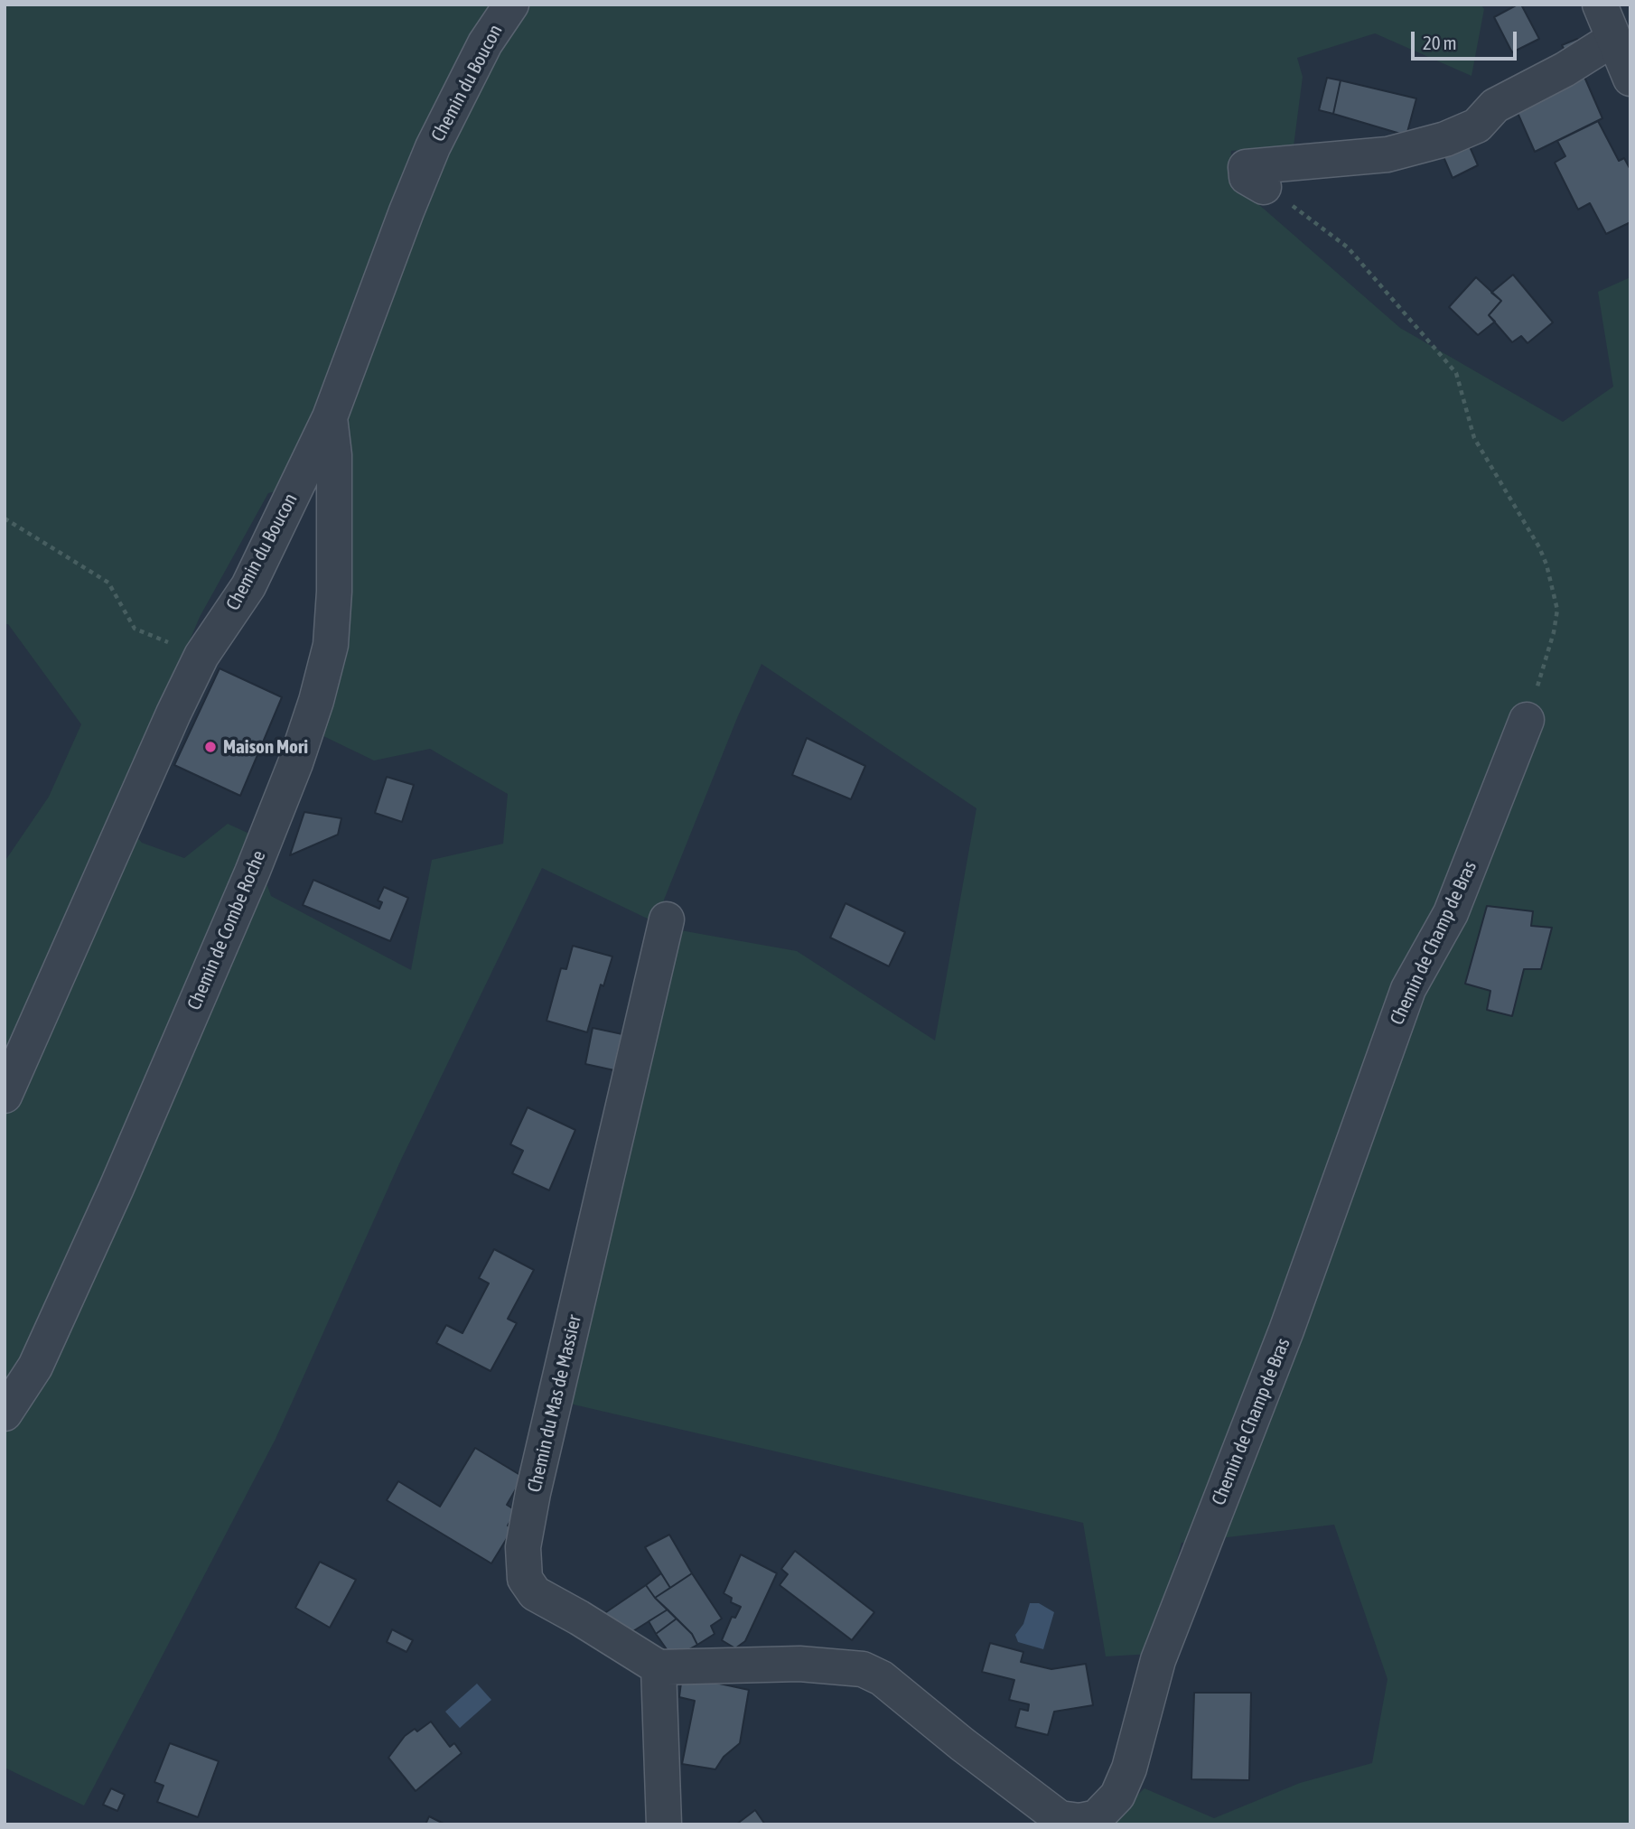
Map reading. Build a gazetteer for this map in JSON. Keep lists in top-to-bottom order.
{
  "streets": {
    "street": [
      "Chemin du Boucon",
      "Chemin de Combe Roche",
      "Chemin de Champ de Bras",
      "Chemin du Mas de Massier"
    ]
  },
  "crossings": [
    ["Chemin du Boucon", "Chemin de Combe Roche"],
    ["Chemin de Champ de Bras", "Chemin du Mas de Massier"]
  ],
  "places": ["Maison Mori"],
  "scale_bar": "20 m"
}
